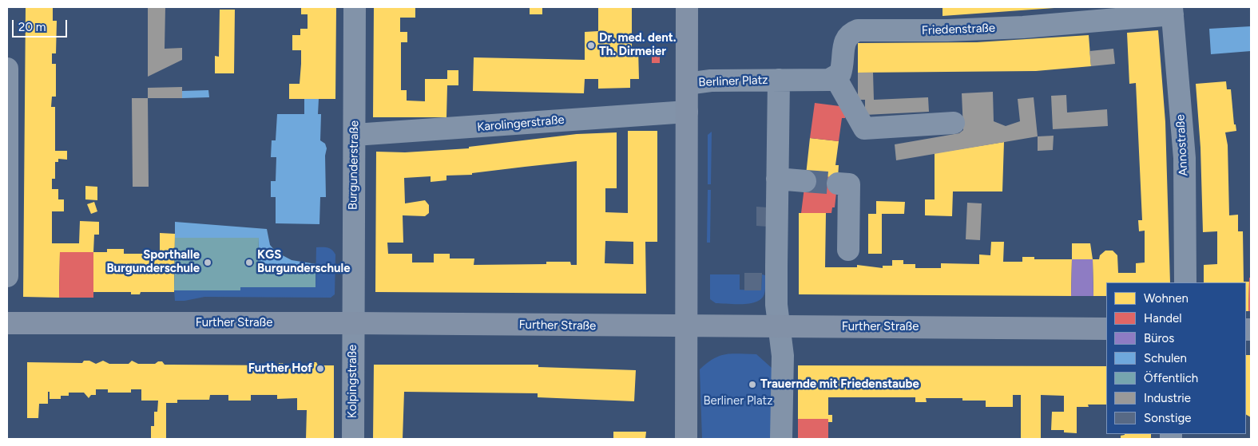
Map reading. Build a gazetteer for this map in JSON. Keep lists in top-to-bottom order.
{
  "streets": {
    "main road": ["Berliner Platz", "Further Straße"],
    "street": [
      "Friedenstraße",
      "Karolingerstraße",
      "Annostraße",
      "Burgunderstraße",
      "Kolpingstraße"
    ]
  },
  "crossings": [
    ["Friedenstraße", "Annostraße"],
    ["Berliner Platz", "Karolingerstraße"],
    ["Berliner Platz", "Further Straße"],
    ["Karolingerstraße", "Burgunderstraße"],
    ["Burgunderstraße", "Further Straße"],
    ["Burgunderstraße", "Kolpingstraße"],
    ["Further Straße", "Kolpingstraße"]
  ],
  "parks": ["Berliner Platz"],
  "places": [
    "Dr. med. dent. Th. Dirmeier",
    "Sporthalle Burgunderschule",
    "KGS Burgunderschule",
    "Further Hof",
    "Trauernde mit Friedenstaube"
  ],
  "legend": [
    "Wohnen",
    "Handel",
    "Büros",
    "Schulen",
    "Öffentlich",
    "Industrie",
    "Sonstige"
  ],
  "scale_bar": "20 m"
}
